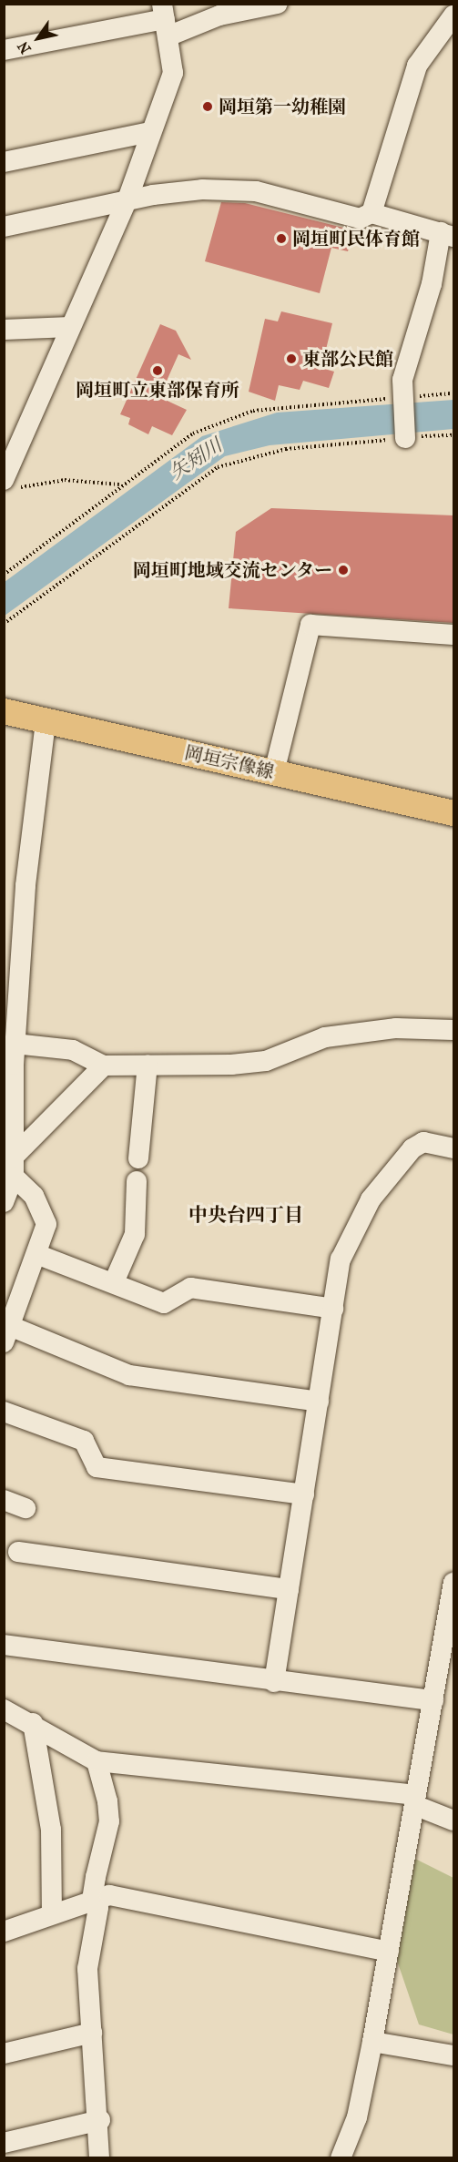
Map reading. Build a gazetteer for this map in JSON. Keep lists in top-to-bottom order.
{
  "streets": {
    "main road": ["岡垣宗像線"]
  },
  "districts": ["中央台四丁目"],
  "water": ["矢矧川"],
  "places": [
    "岡垣第一幼稚園",
    "岡垣町民体育館",
    "東部公民館",
    "岡垣町立東部保育所",
    "岡垣町地域交流センター"
  ],
  "north": "bottom left"
}
